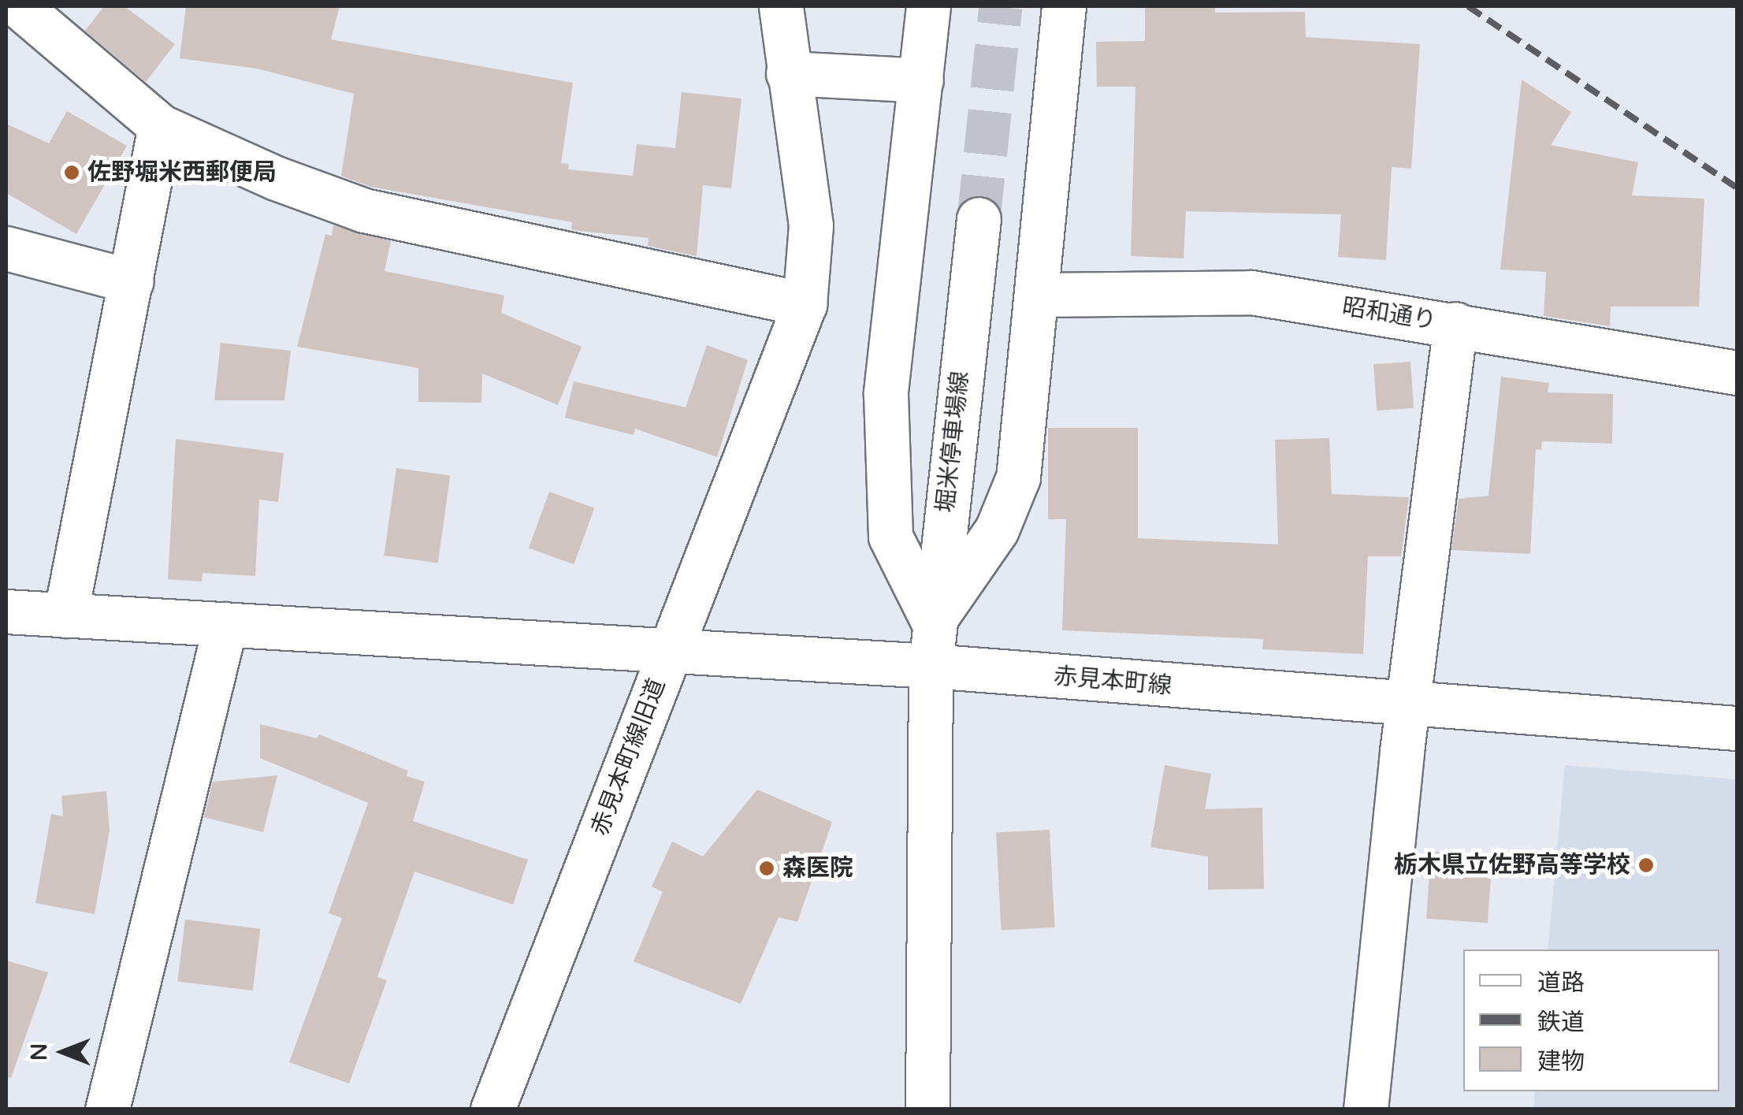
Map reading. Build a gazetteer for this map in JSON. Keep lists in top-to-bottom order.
{
  "streets": {
    "street": [
      "昭和通り",
      "堀米停車場線",
      "赤見本町線",
      "赤見本町線旧道"
    ]
  },
  "crossings": [
    ["堀米停車場線", "赤見本町線"],
    ["堀米停車場線", "赤見本町線旧道"],
    ["赤見本町線", "赤見本町線旧道"]
  ],
  "places": ["佐野堀米西郵便局", "栃木県立佐野高等学校", "森医院"],
  "legend": ["道路", "鉄道", "建物"],
  "north": "left"
}
